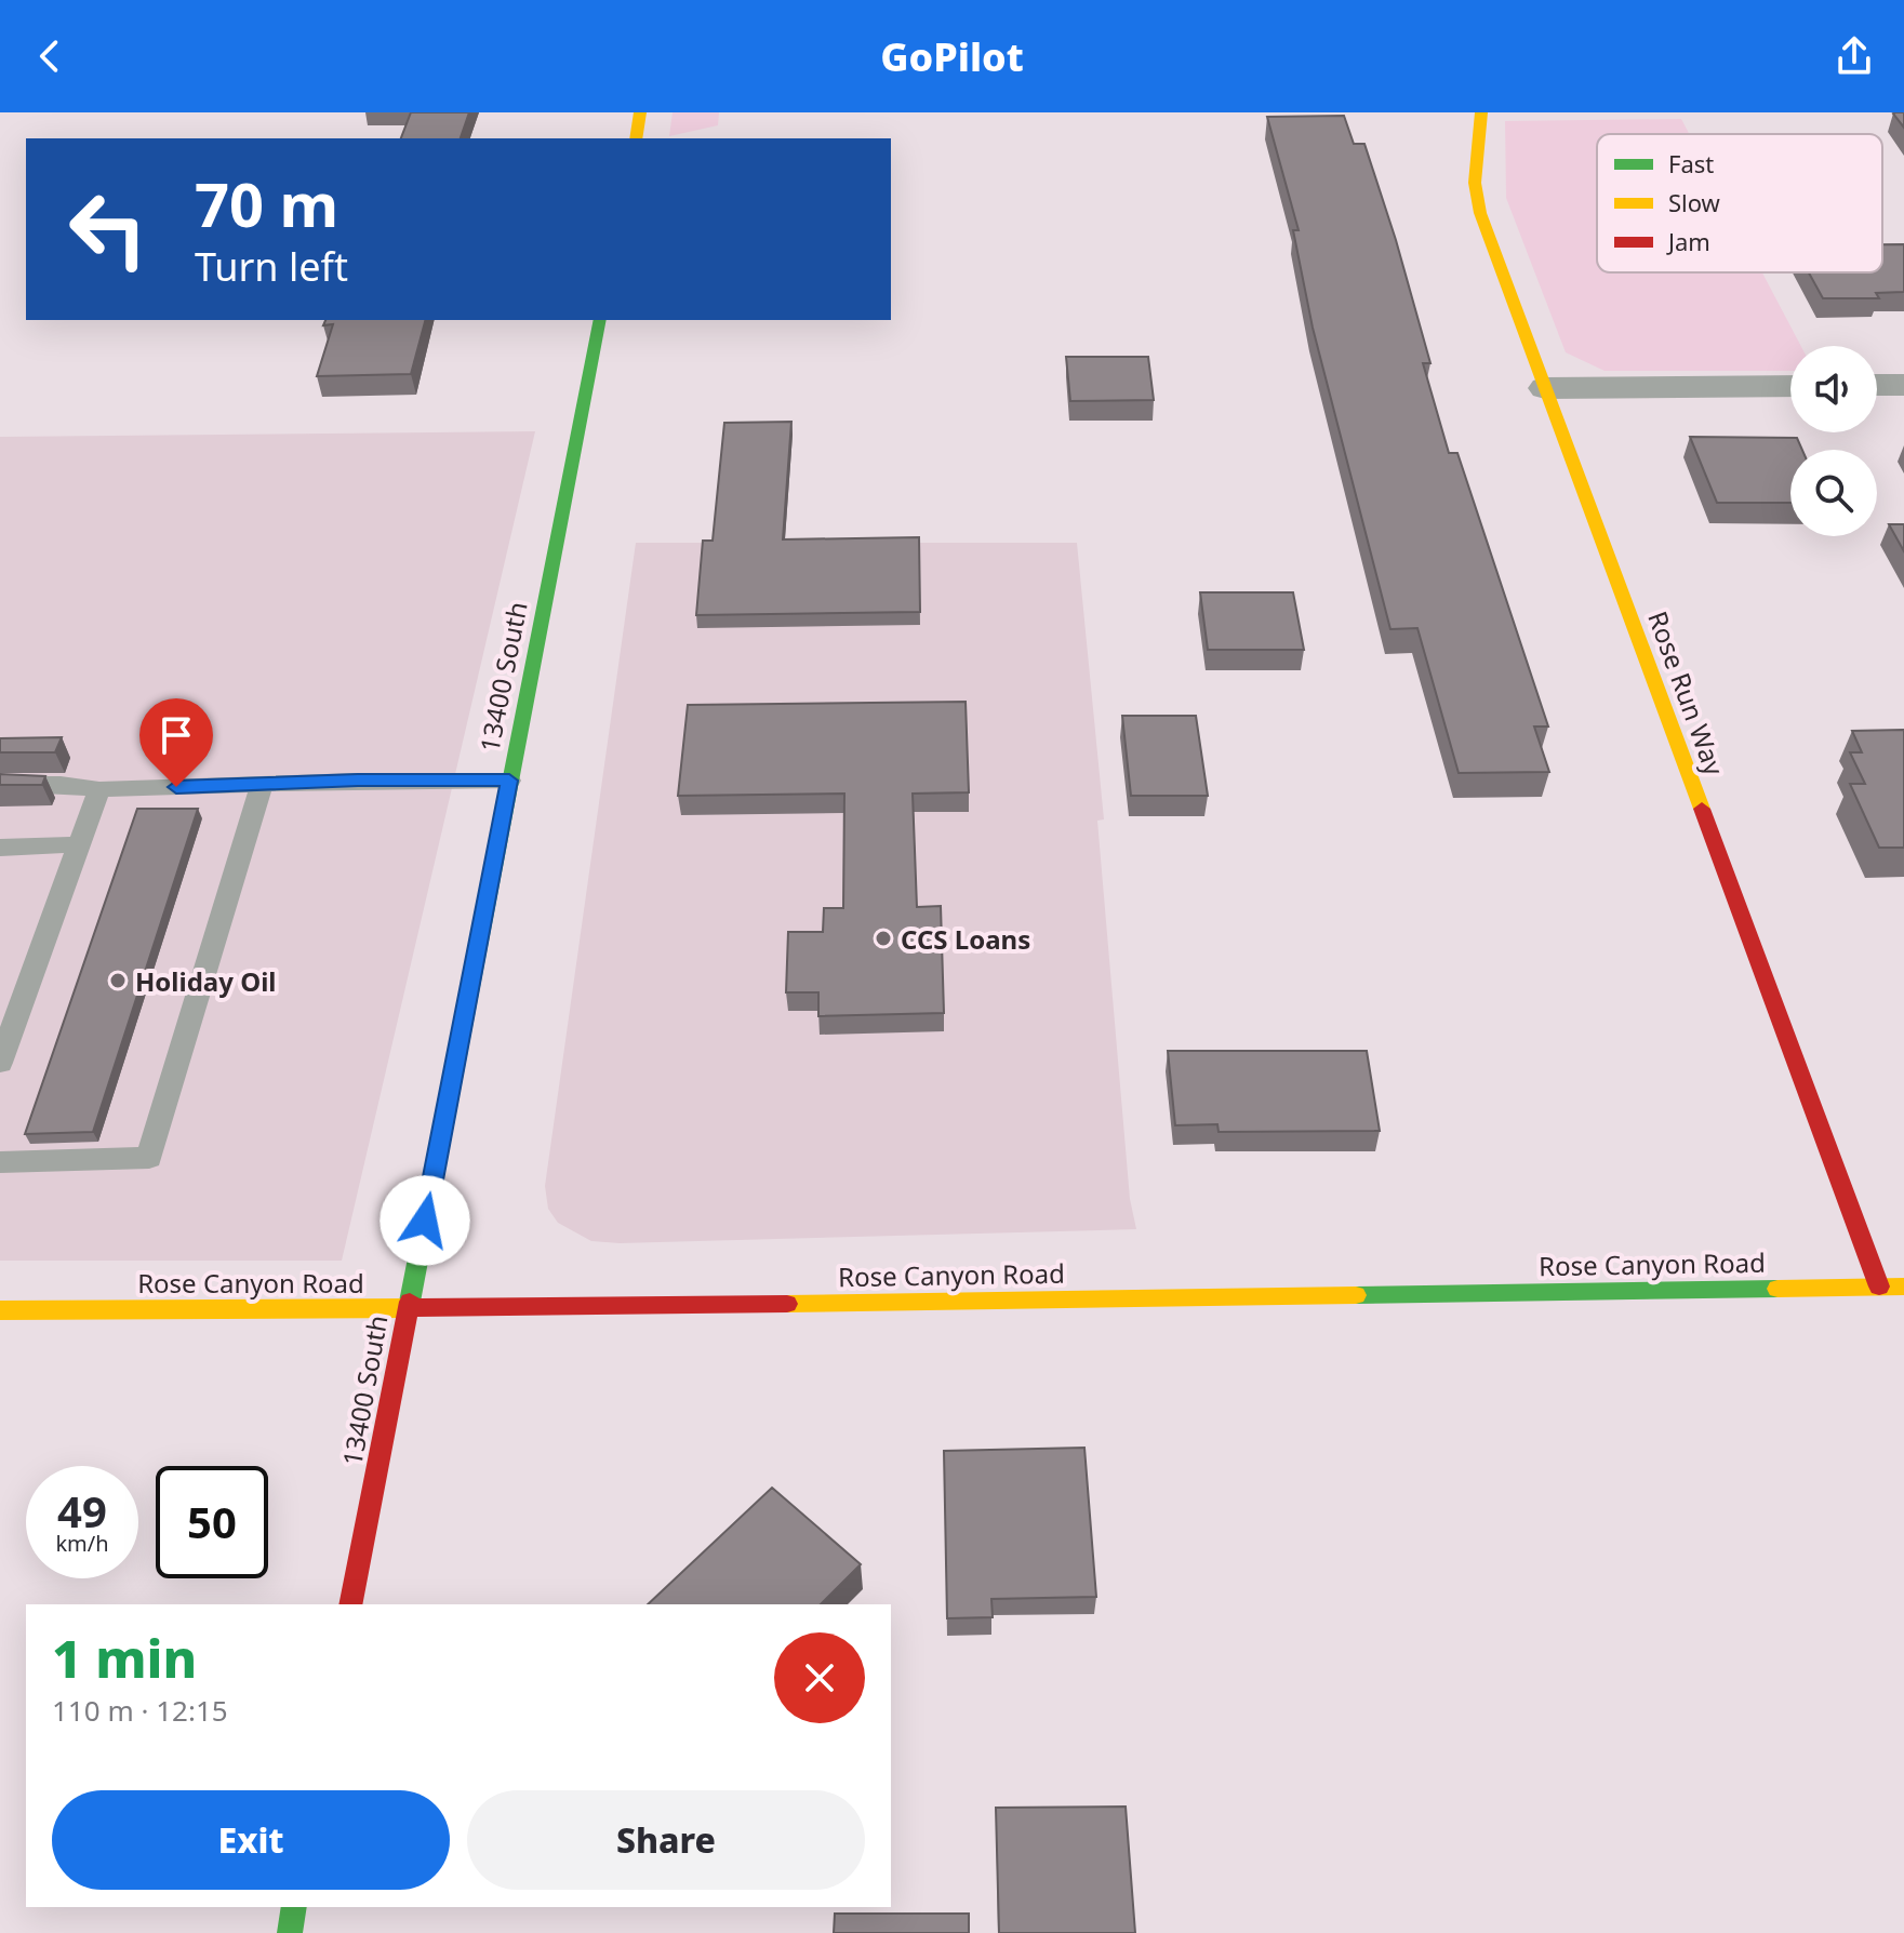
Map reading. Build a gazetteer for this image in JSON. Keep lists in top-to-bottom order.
{
  "streets": {
    "street": ["13400 South", "Rose Run Way", "Rose Canyon Road"]
  },
  "crossings": [
    ["13400 South", "Rose Canyon Road"],
    ["Rose Run Way", "Rose Canyon Road"]
  ],
  "places": ["CCS Loans", "Holiday Oil"],
  "legend": ["Fast", "Slow", "Jam"],
  "page": {
    "header": "GoPilot",
    "turn": ["70 m", "Turn left"],
    "speed": "49 km/h",
    "limit": "50",
    "heading": ["1 min", "110 m · 12:15"],
    "buttons": ["Exit", "Share"]
  }
}
